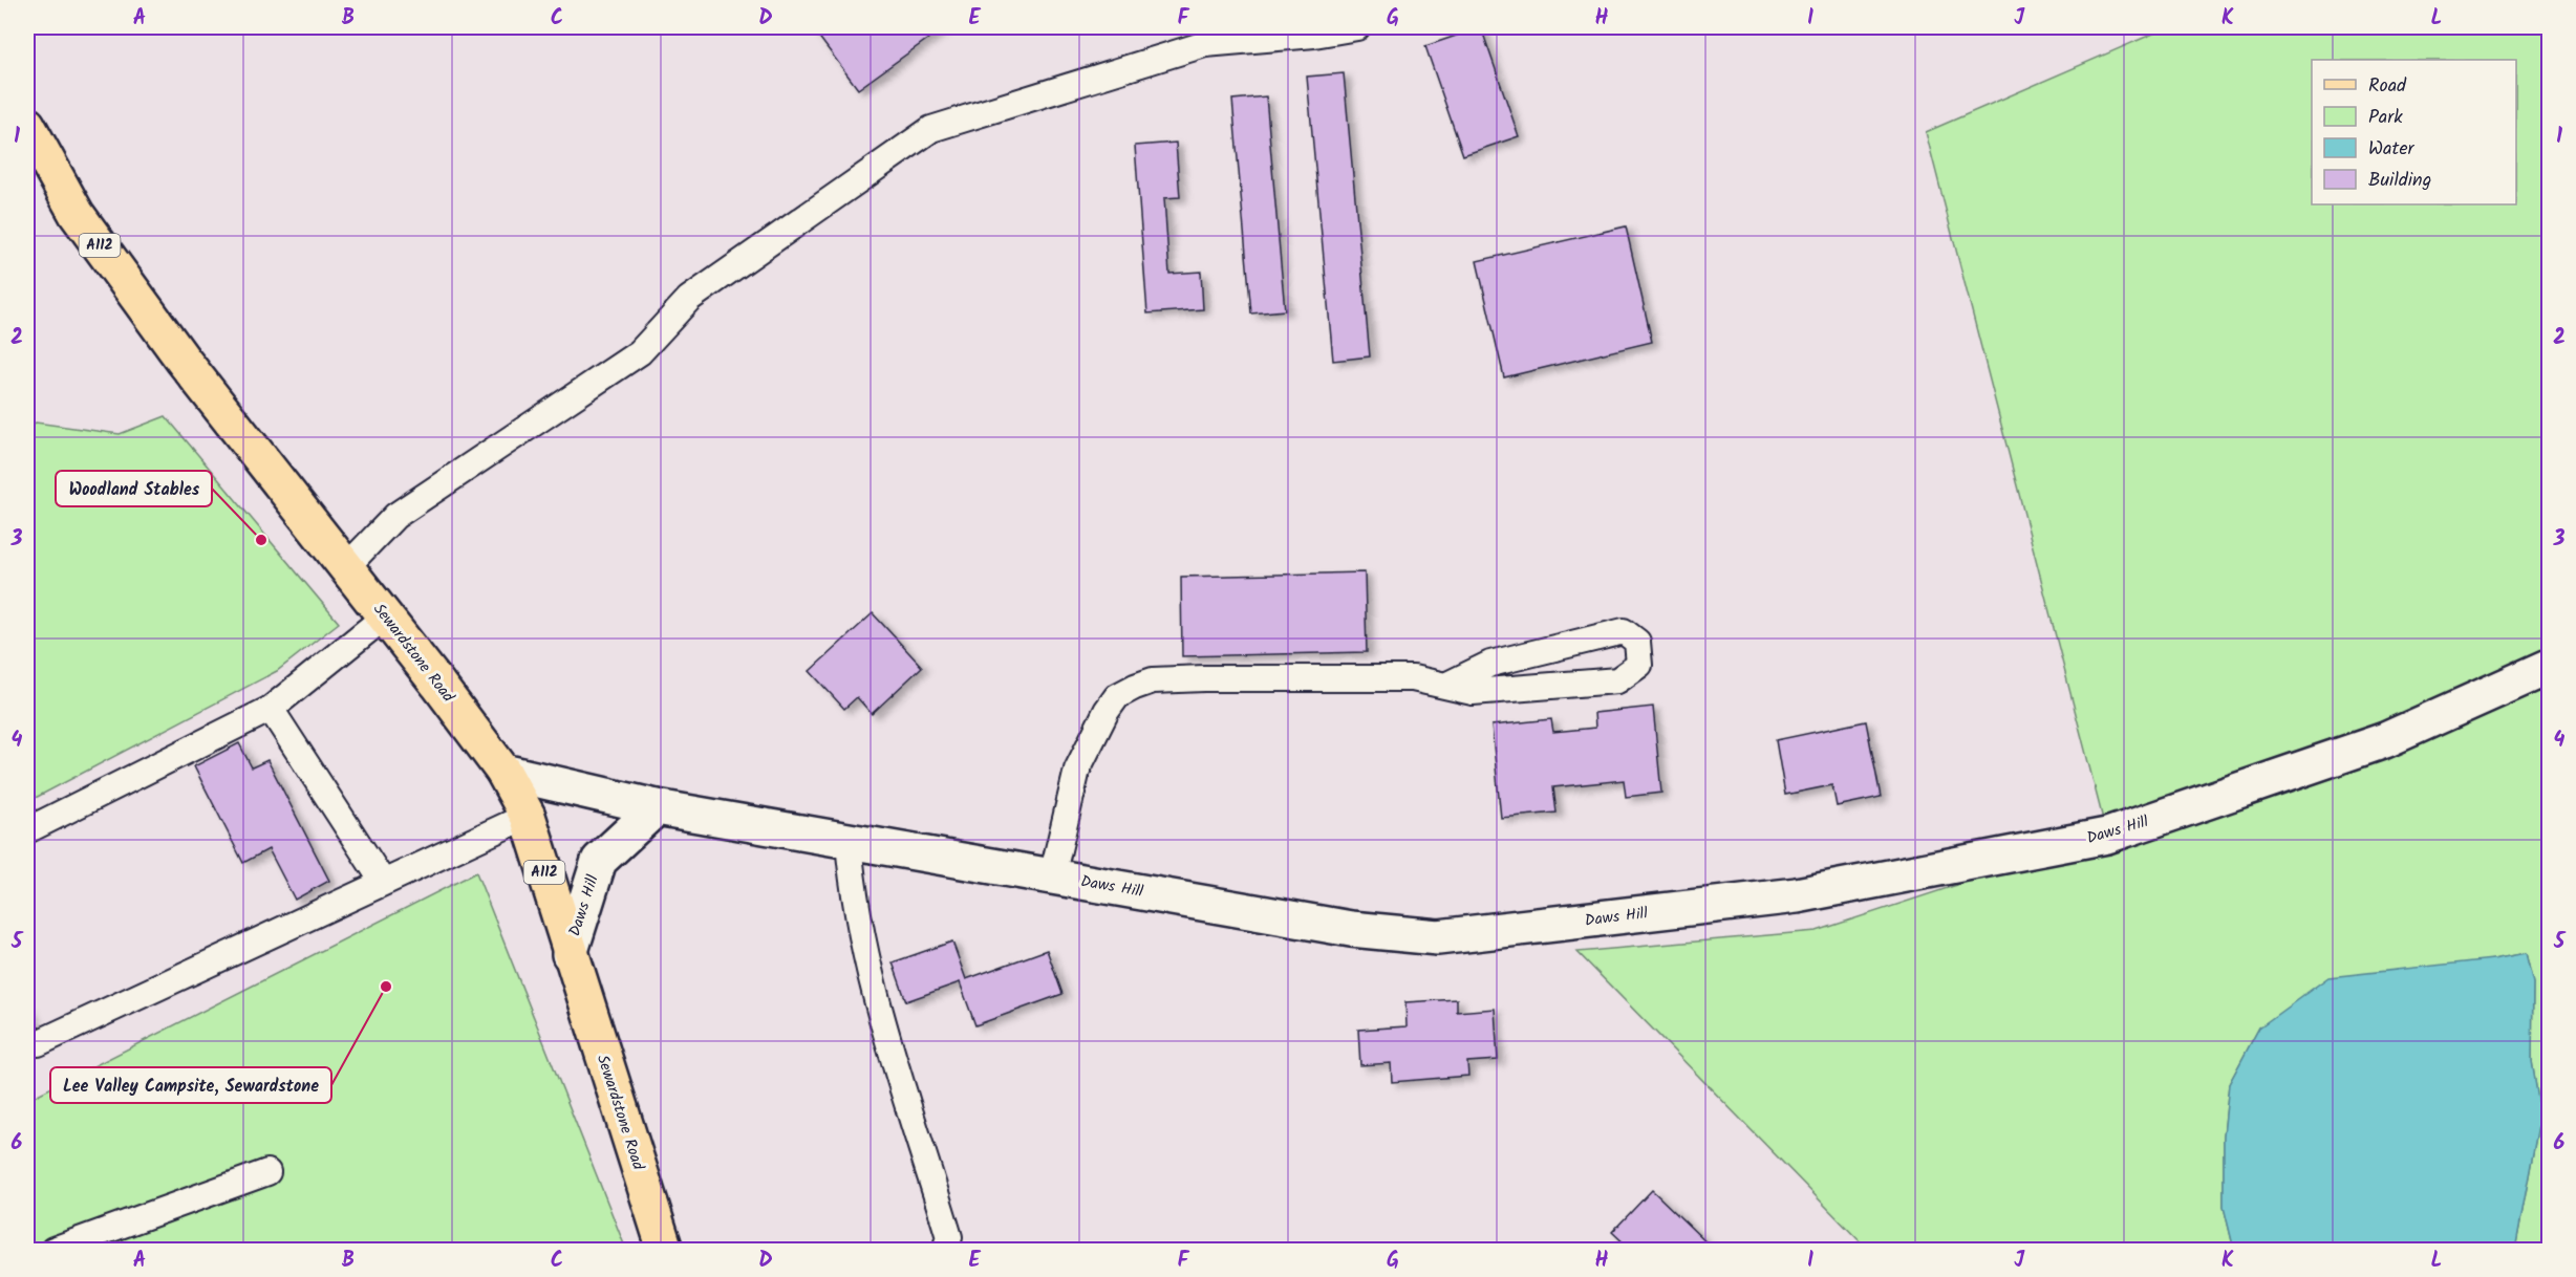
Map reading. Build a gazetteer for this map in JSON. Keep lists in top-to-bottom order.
{
  "streets": {
    "main road": ["A112", "Sewardstone Road"],
    "street": ["Daws Hill"]
  },
  "crossings": [
    ["Sewardstone Road", "Daws Hill"]
  ],
  "places": ["Woodland Stables", "Lee Valley Campsite, Sewardstone"],
  "legend": [
    "Road",
    "Park",
    "Water",
    "Building"
  ],
  "grid": {
    "columns": [
      "A",
      "B",
      "C",
      "D",
      "E",
      "F",
      "G",
      "H",
      "I",
      "J",
      "K",
      "L"
    ],
    "rows": [
      "1",
      "2",
      "3",
      "4",
      "5",
      "6"
    ]
  }
}
